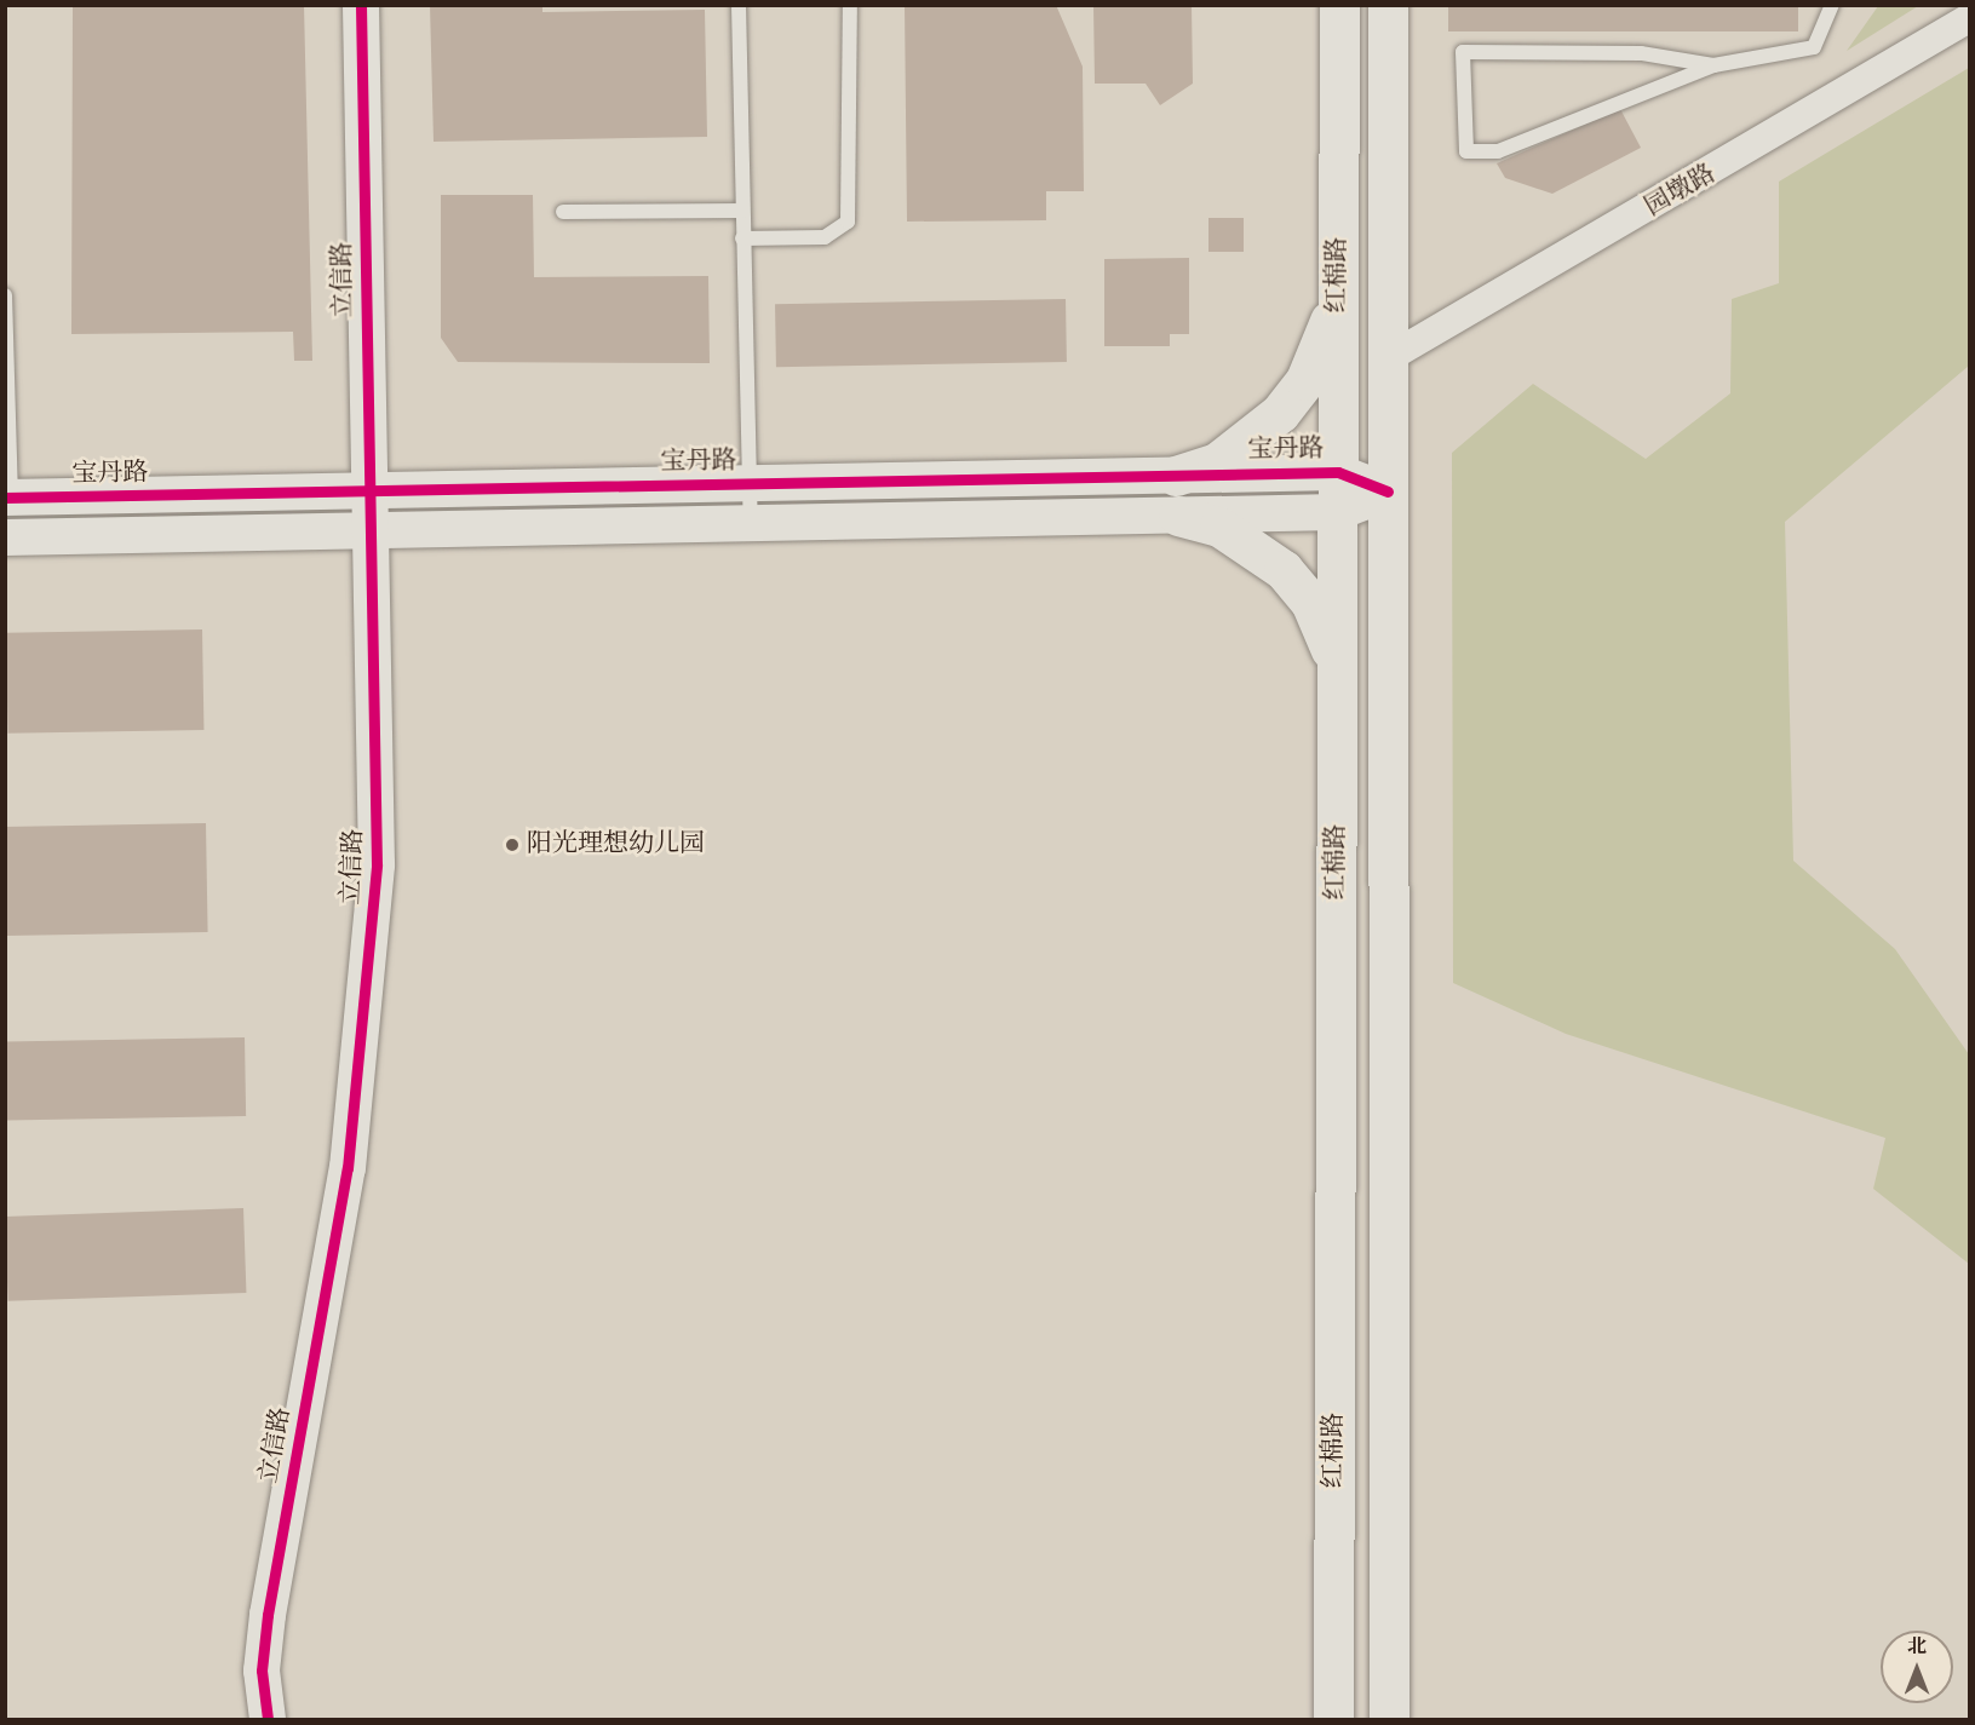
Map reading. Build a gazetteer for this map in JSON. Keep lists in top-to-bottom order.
{
  "streets": {
    "main road": ["红棉路"],
    "street": ["园墩路", "立信路", "宝丹路"]
  },
  "crossings": [
    ["园墩路", "红棉路"],
    ["红棉路", "宝丹路"],
    ["立信路", "宝丹路"]
  ],
  "places": ["阳光理想幼儿园"],
  "north": "top"
}
